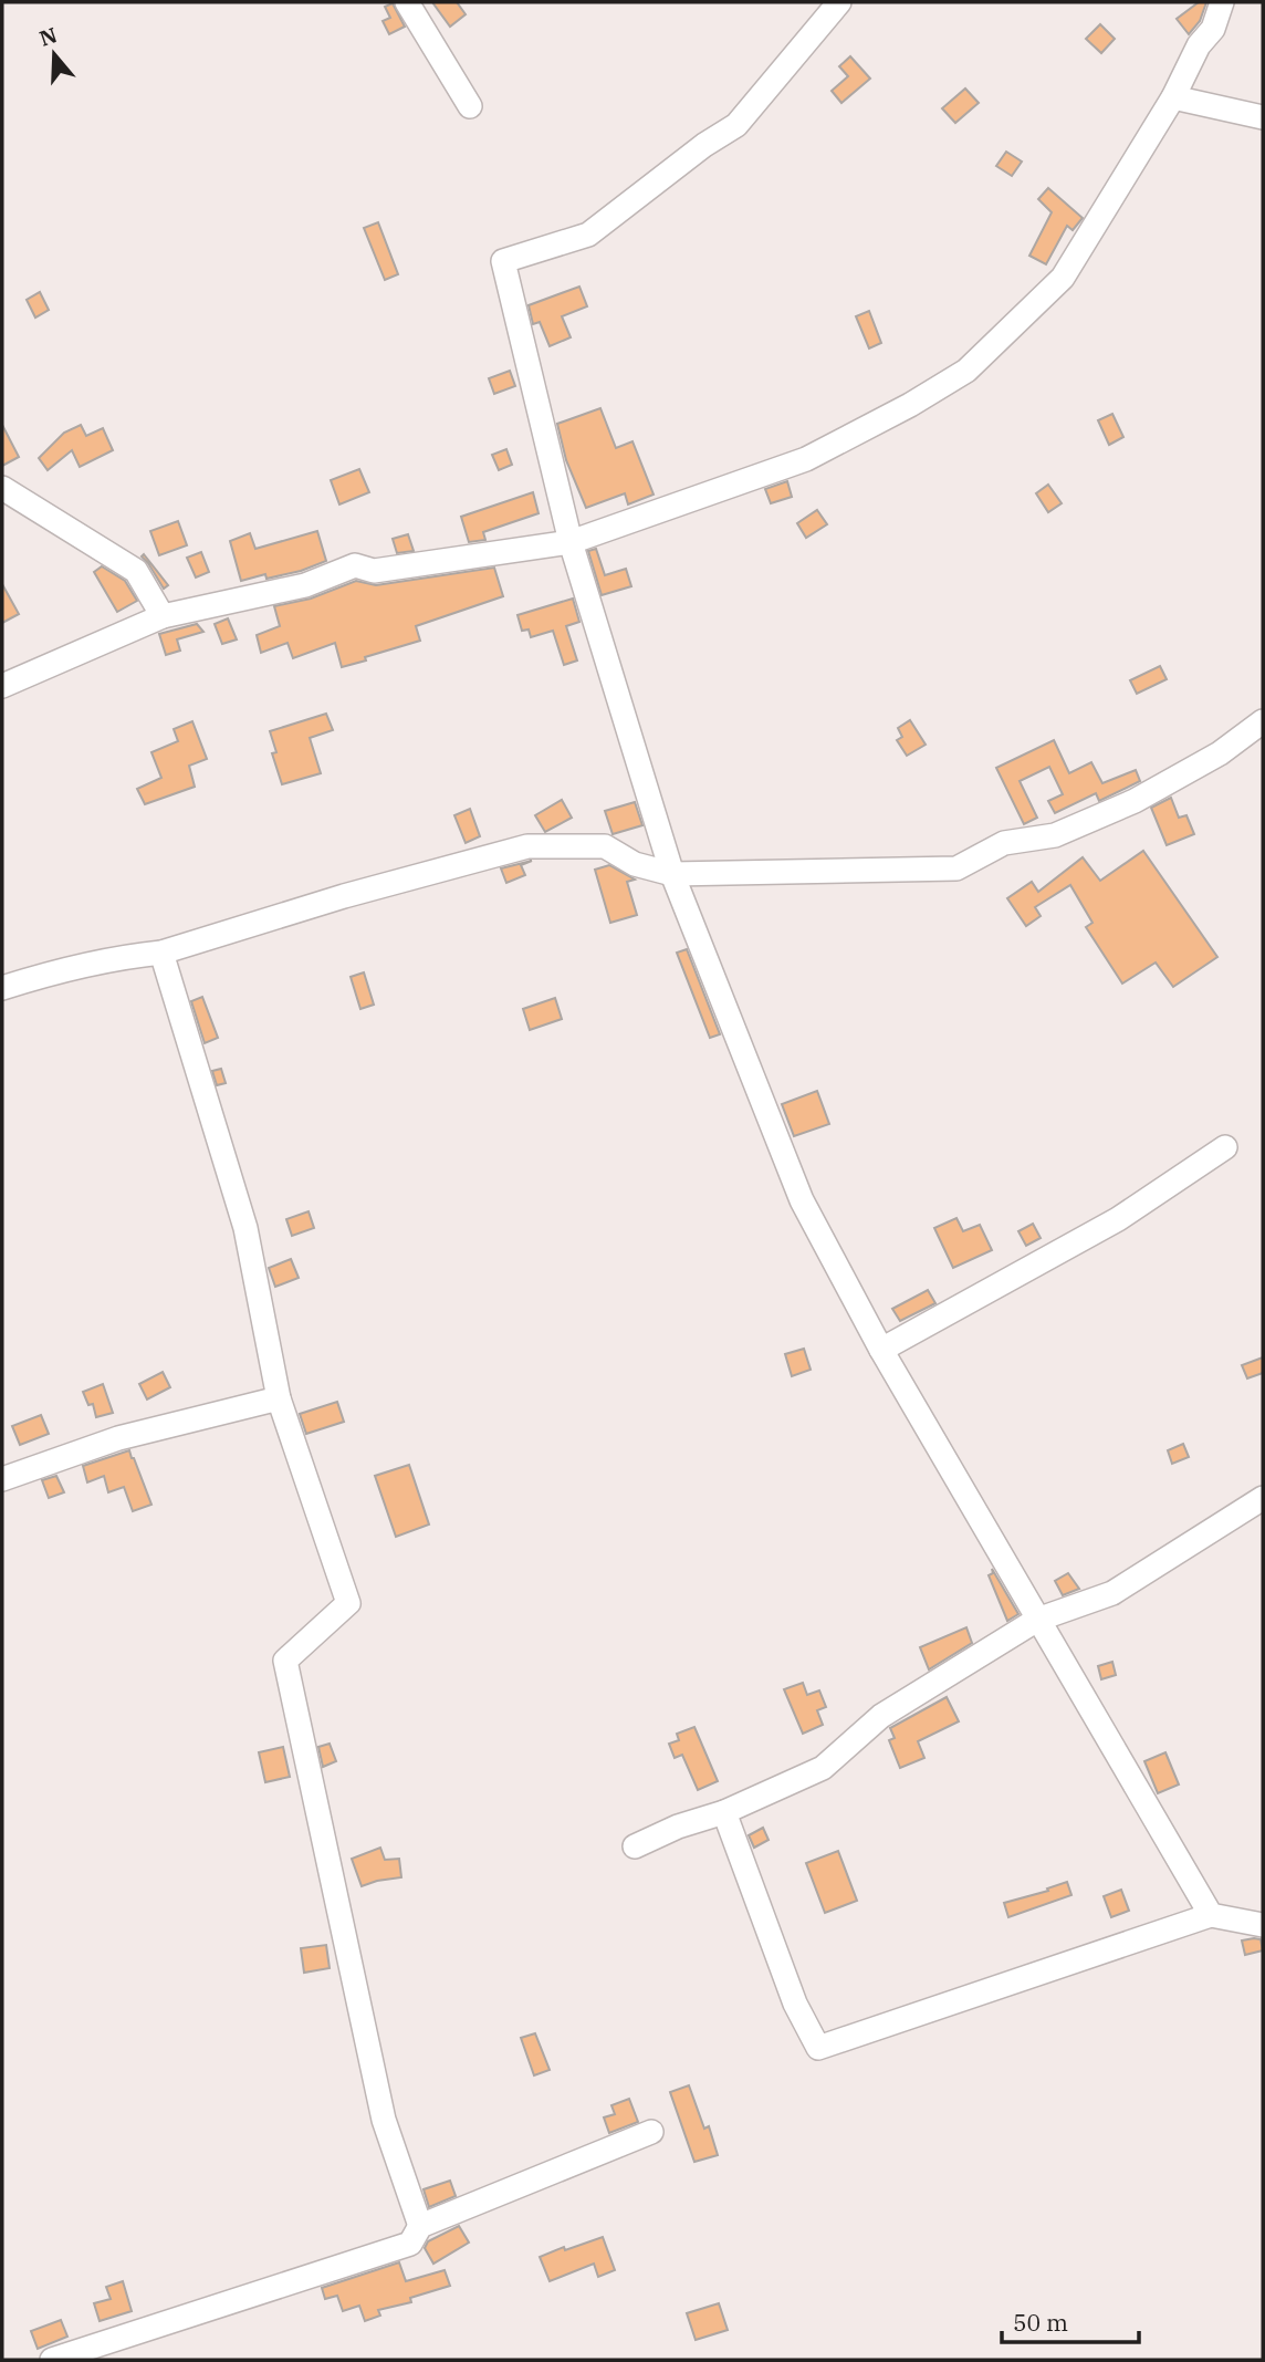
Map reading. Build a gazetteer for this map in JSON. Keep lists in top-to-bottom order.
{
  "scale_bar": "50 m",
  "north": "top"
}
